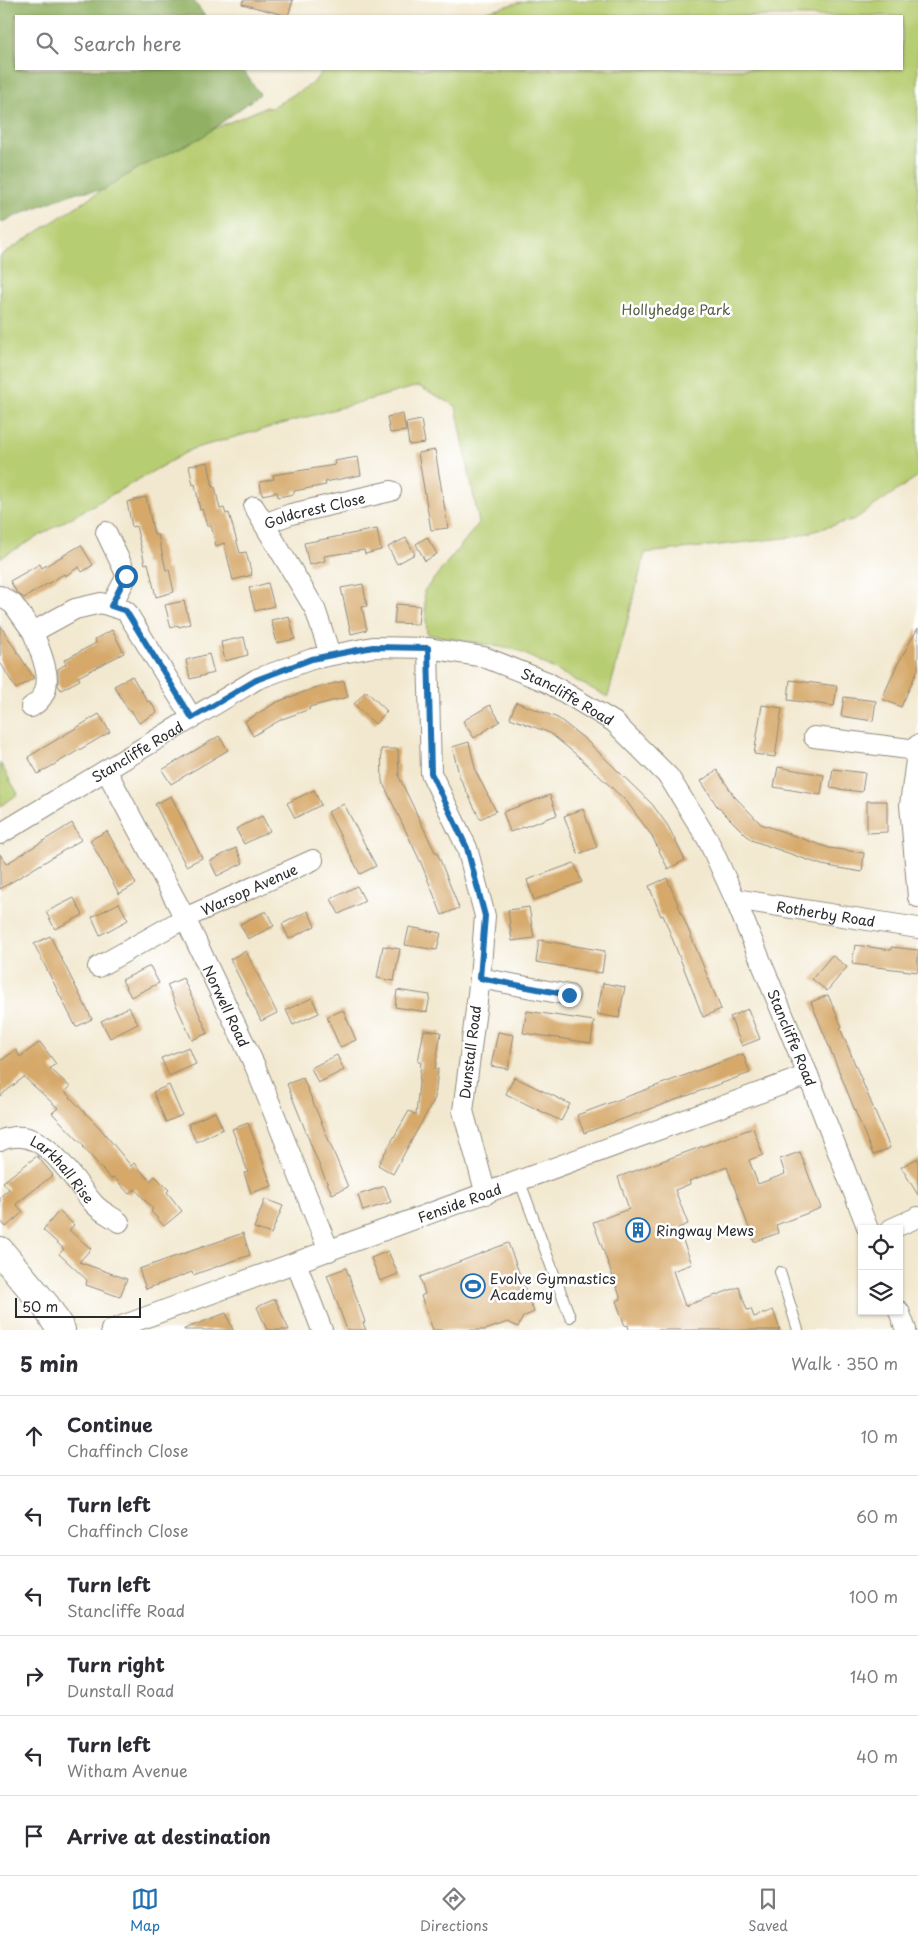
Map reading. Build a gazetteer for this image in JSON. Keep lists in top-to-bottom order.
{
  "streets": {
    "street": [
      "Goldcrest Close",
      "Stancliffe Road",
      "Warsop Avenue",
      "Rotherby Road",
      "Norwell Road",
      "Dunstall Road",
      "Larkhall Rise",
      "Fenside Road"
    ]
  },
  "crossings": [
    ["Goldcrest Close", "Stancliffe Road"],
    ["Stancliffe Road", "Rotherby Road"],
    ["Stancliffe Road", "Norwell Road"],
    ["Stancliffe Road", "Dunstall Road"],
    ["Stancliffe Road", "Fenside Road"],
    ["Warsop Avenue", "Norwell Road"],
    ["Norwell Road", "Fenside Road"],
    ["Dunstall Road", "Fenside Road"]
  ],
  "parks": ["Hollyhedge Park"],
  "places": {
    "building": ["Ringway Mews"],
    "sports": ["Evolve Gymnastics Academy"]
  },
  "scale_bar": "50 m",
  "page": {
    "search": "Search here",
    "scale": "50 m",
    "heading": ["5 min", "Walk · 350 m"],
    "list": [
      ["Continue", "Chaffinch Close", "10 m"],
      ["Turn left", "Chaffinch Close", "60 m"],
      ["Turn left", "Stancliffe Road", "100 m"],
      ["Turn right", "Dunstall Road", "140 m"],
      ["Turn left", "Witham Avenue", "40 m"],
      "Arrive at destination"
    ],
    "nav": ["Map", "Directions", "Saved"]
  }
}
